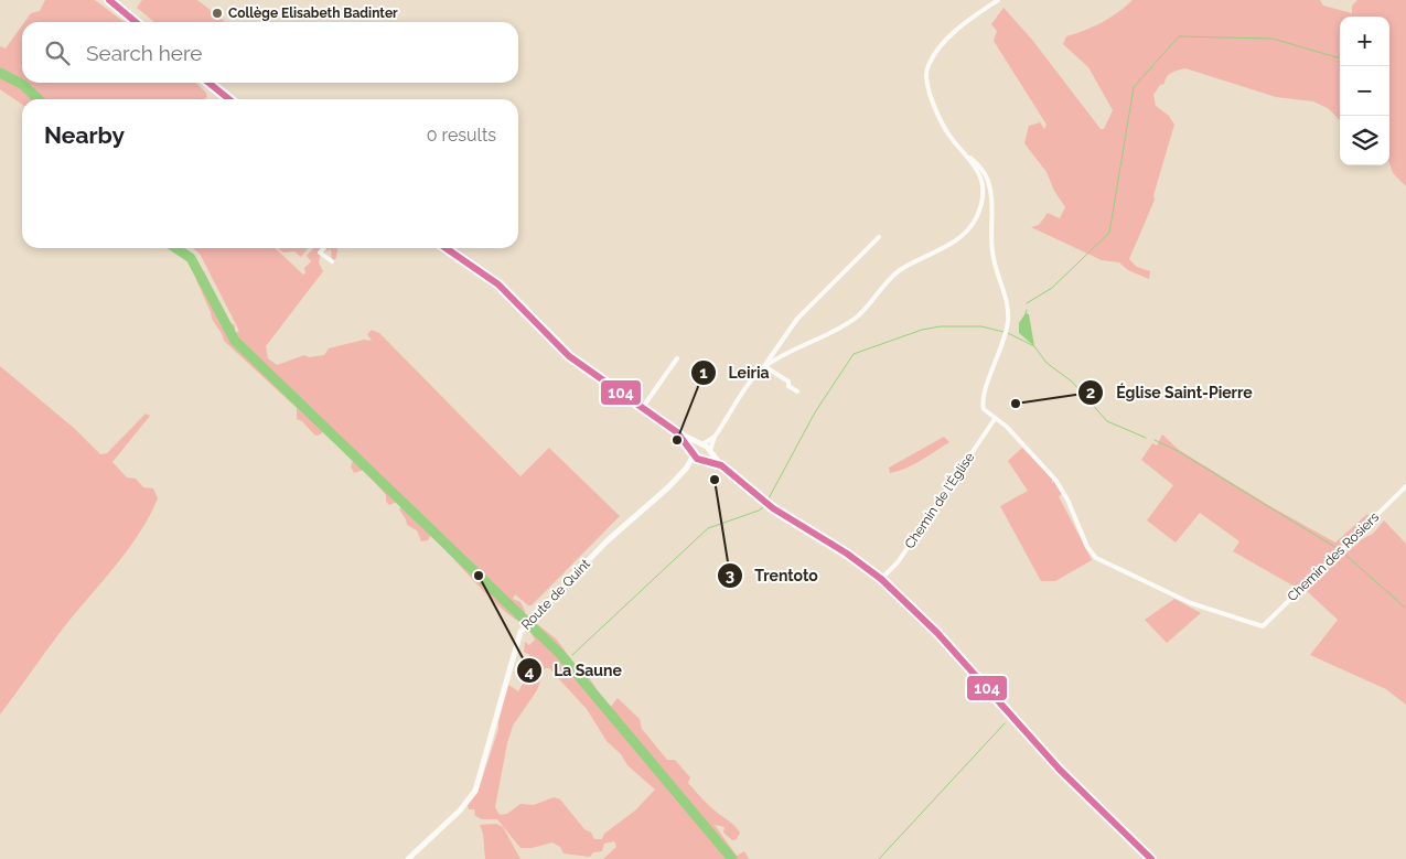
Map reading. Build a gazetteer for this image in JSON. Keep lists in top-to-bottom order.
{
  "streets": {
    "street": ["Chemin de l'Église", "Chemin des Rosiers", "Route de Quint"]
  },
  "crossings": [
    ["Chemin de l'Église", "Chemin des Rosiers"]
  ],
  "places": [
    "Collège Elisabeth Badinter",
    "Église Saint-Pierre",
    "Leiria",
    "Trentoto",
    "La Saune"
  ],
  "lines": ["transit line 104"],
  "page": {
    "map_buttons": ["+", "−"],
    "search": "Search here",
    "heading": ["Nearby", "0 results"]
  }
}
